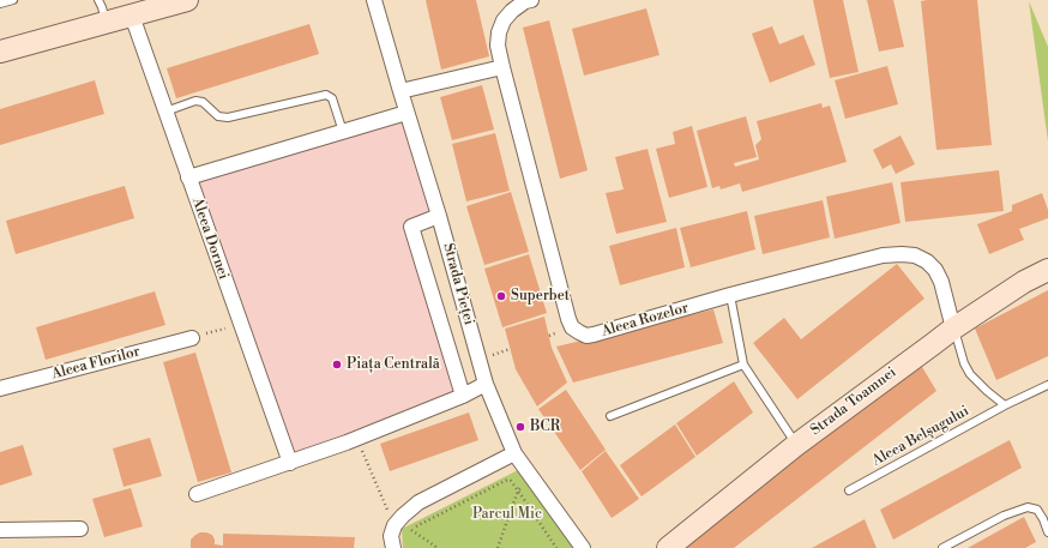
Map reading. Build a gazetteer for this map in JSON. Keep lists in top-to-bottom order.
{
  "streets": {
    "street": [
      "Aleea Dornei",
      "Strada Pieței",
      "Aleea Rozelor",
      "Aleea Florilor",
      "Strada Toamnei"
    ],
    "lane": ["Aleea Belșugului"]
  },
  "crossings": [
    ["Aleea Rozelor", "Strada Toamnei"]
  ],
  "parks": ["Parcul Mic"],
  "places": ["Superbet", "Piața Centrală", "BCR"]
}
